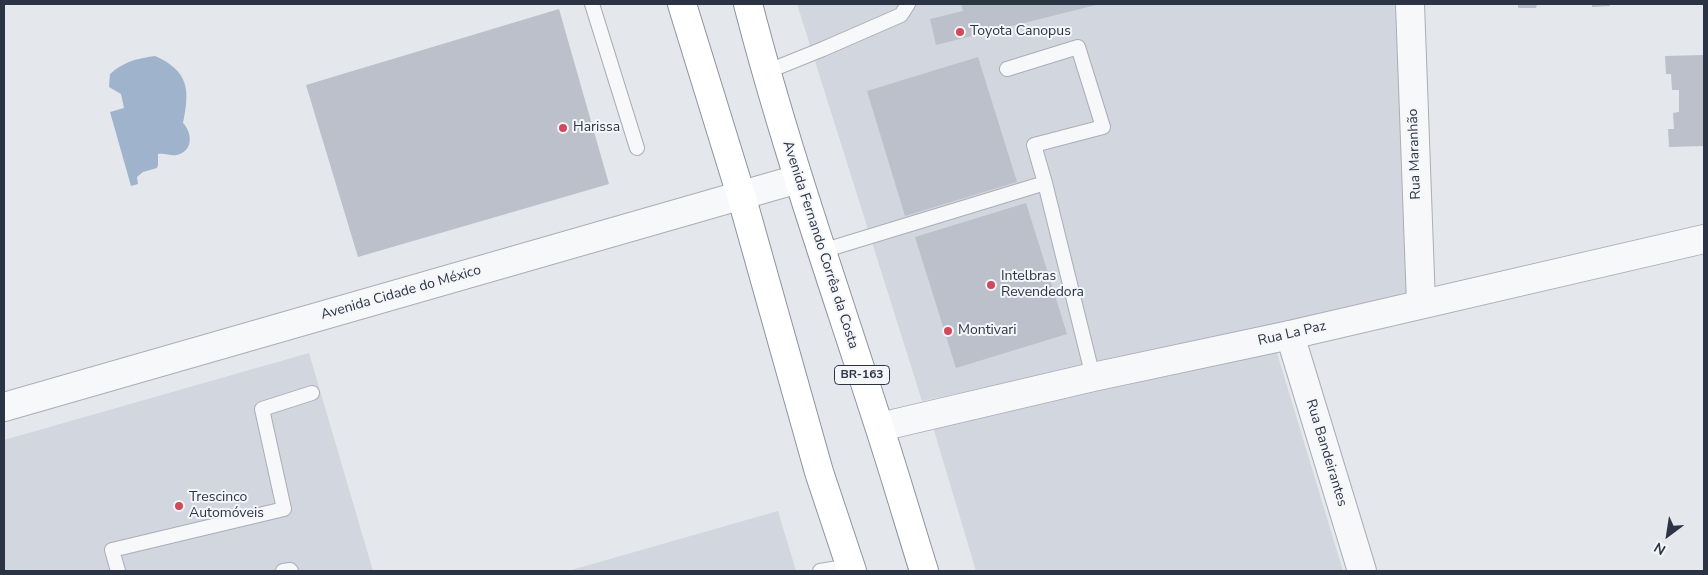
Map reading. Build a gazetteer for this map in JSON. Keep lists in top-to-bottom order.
{
  "streets": {
    "highway": ["Avenida Fernando Corrêa da Costa", "BR-163"],
    "street": [
      "Rua Maranhão",
      "Avenida Cidade do México",
      "Rua La Paz",
      "Rua Bandeirantes"
    ]
  },
  "crossings": [
    ["Rua Maranhão", "Rua La Paz"],
    ["Avenida Fernando Corrêa da Costa", "Avenida Cidade do México"],
    ["Avenida Fernando Corrêa da Costa", "Rua La Paz"],
    ["Rua La Paz", "Rua Bandeirantes"]
  ],
  "places": [
    "Toyota Canopus",
    "Harissa",
    "Intelbras Revendedora",
    "Montivari",
    "Trescinco Automóveis"
  ],
  "north": "bottom left"
}
